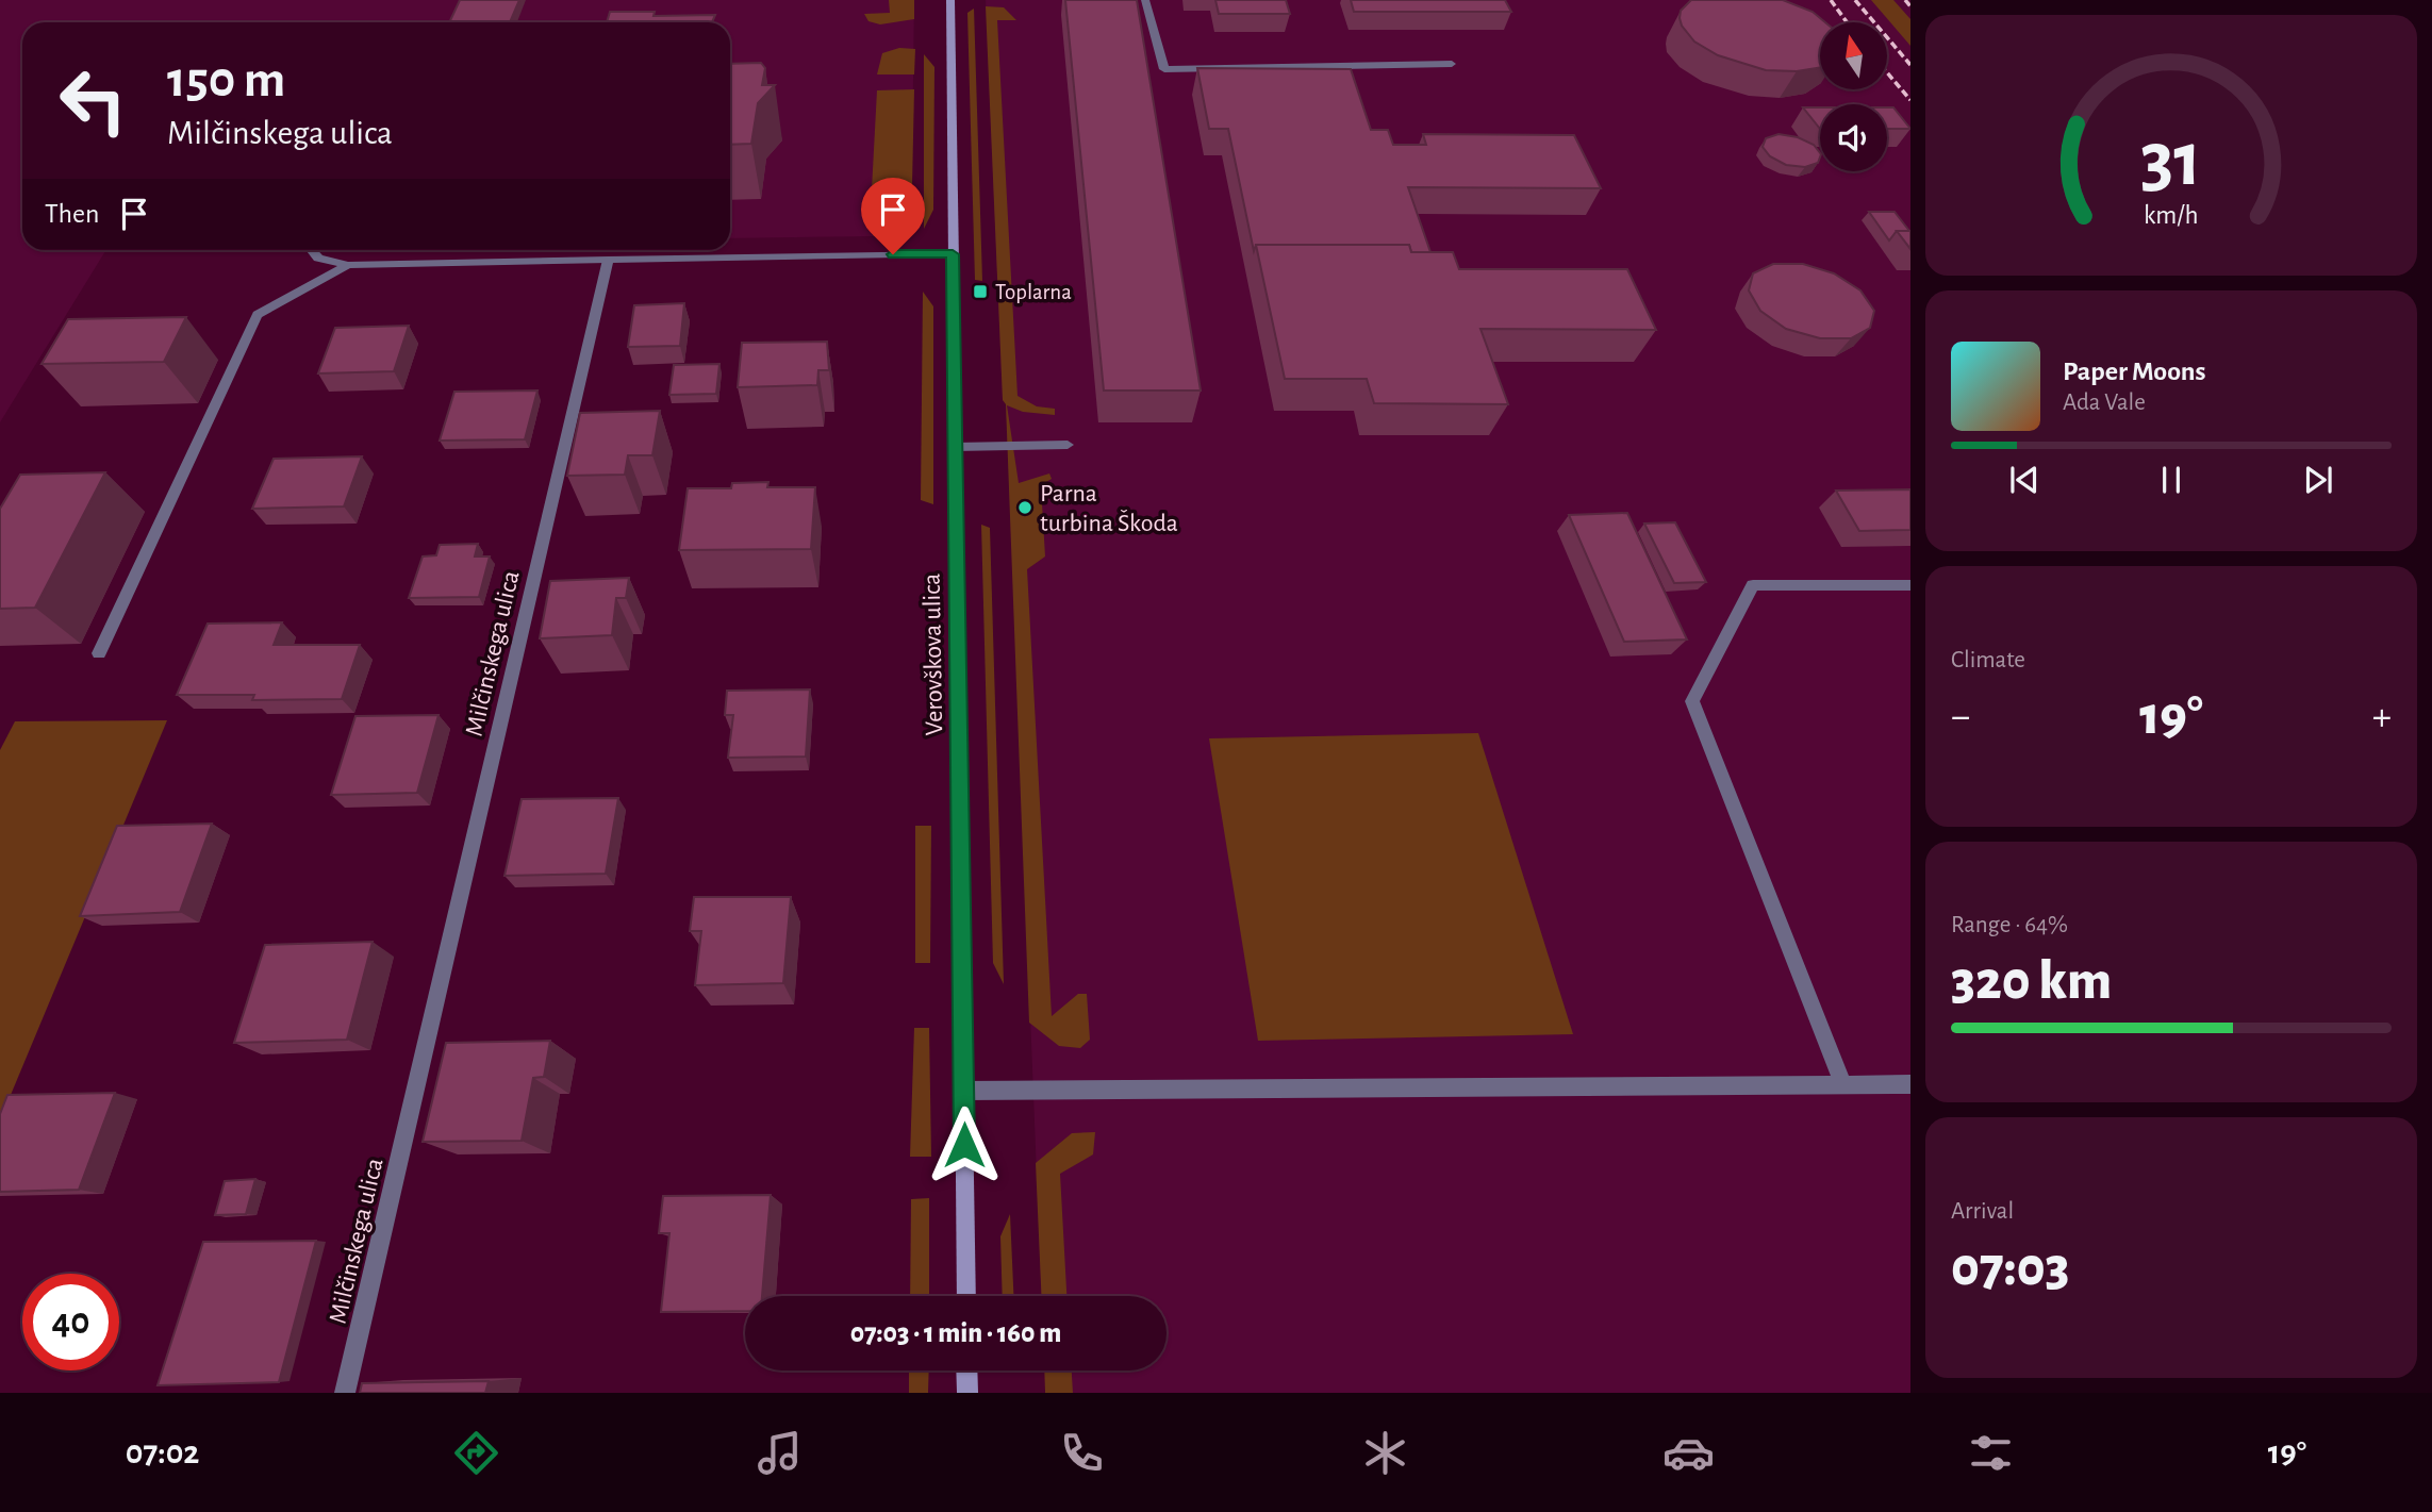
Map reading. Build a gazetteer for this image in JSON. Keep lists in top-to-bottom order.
{
  "streets": {
    "street": ["Milčinskega ulica", "Verovškova ulica"]
  },
  "places": {
    "transit": ["Toplarna"],
    "other": ["Parna turbina Škoda"]
  },
  "north": "top",
  "page": {
    "turn": ["150 m", "Milčinskega ulica"],
    "then": "Then",
    "song": ["Paper Moons", "Ada Vale"],
    "tile": [
      "Climate",
      ["Range · 64%", "320 km"],
      ["Arrival", "07:03"]
    ],
    "heat": ["−", "19°", "+"],
    "limit": "40",
    "trip": "07:03 · 1 min · 160 m",
    "tabs": ["07:02", "19°"],
    "gauge": ["31", "km/h"]
  }
}
